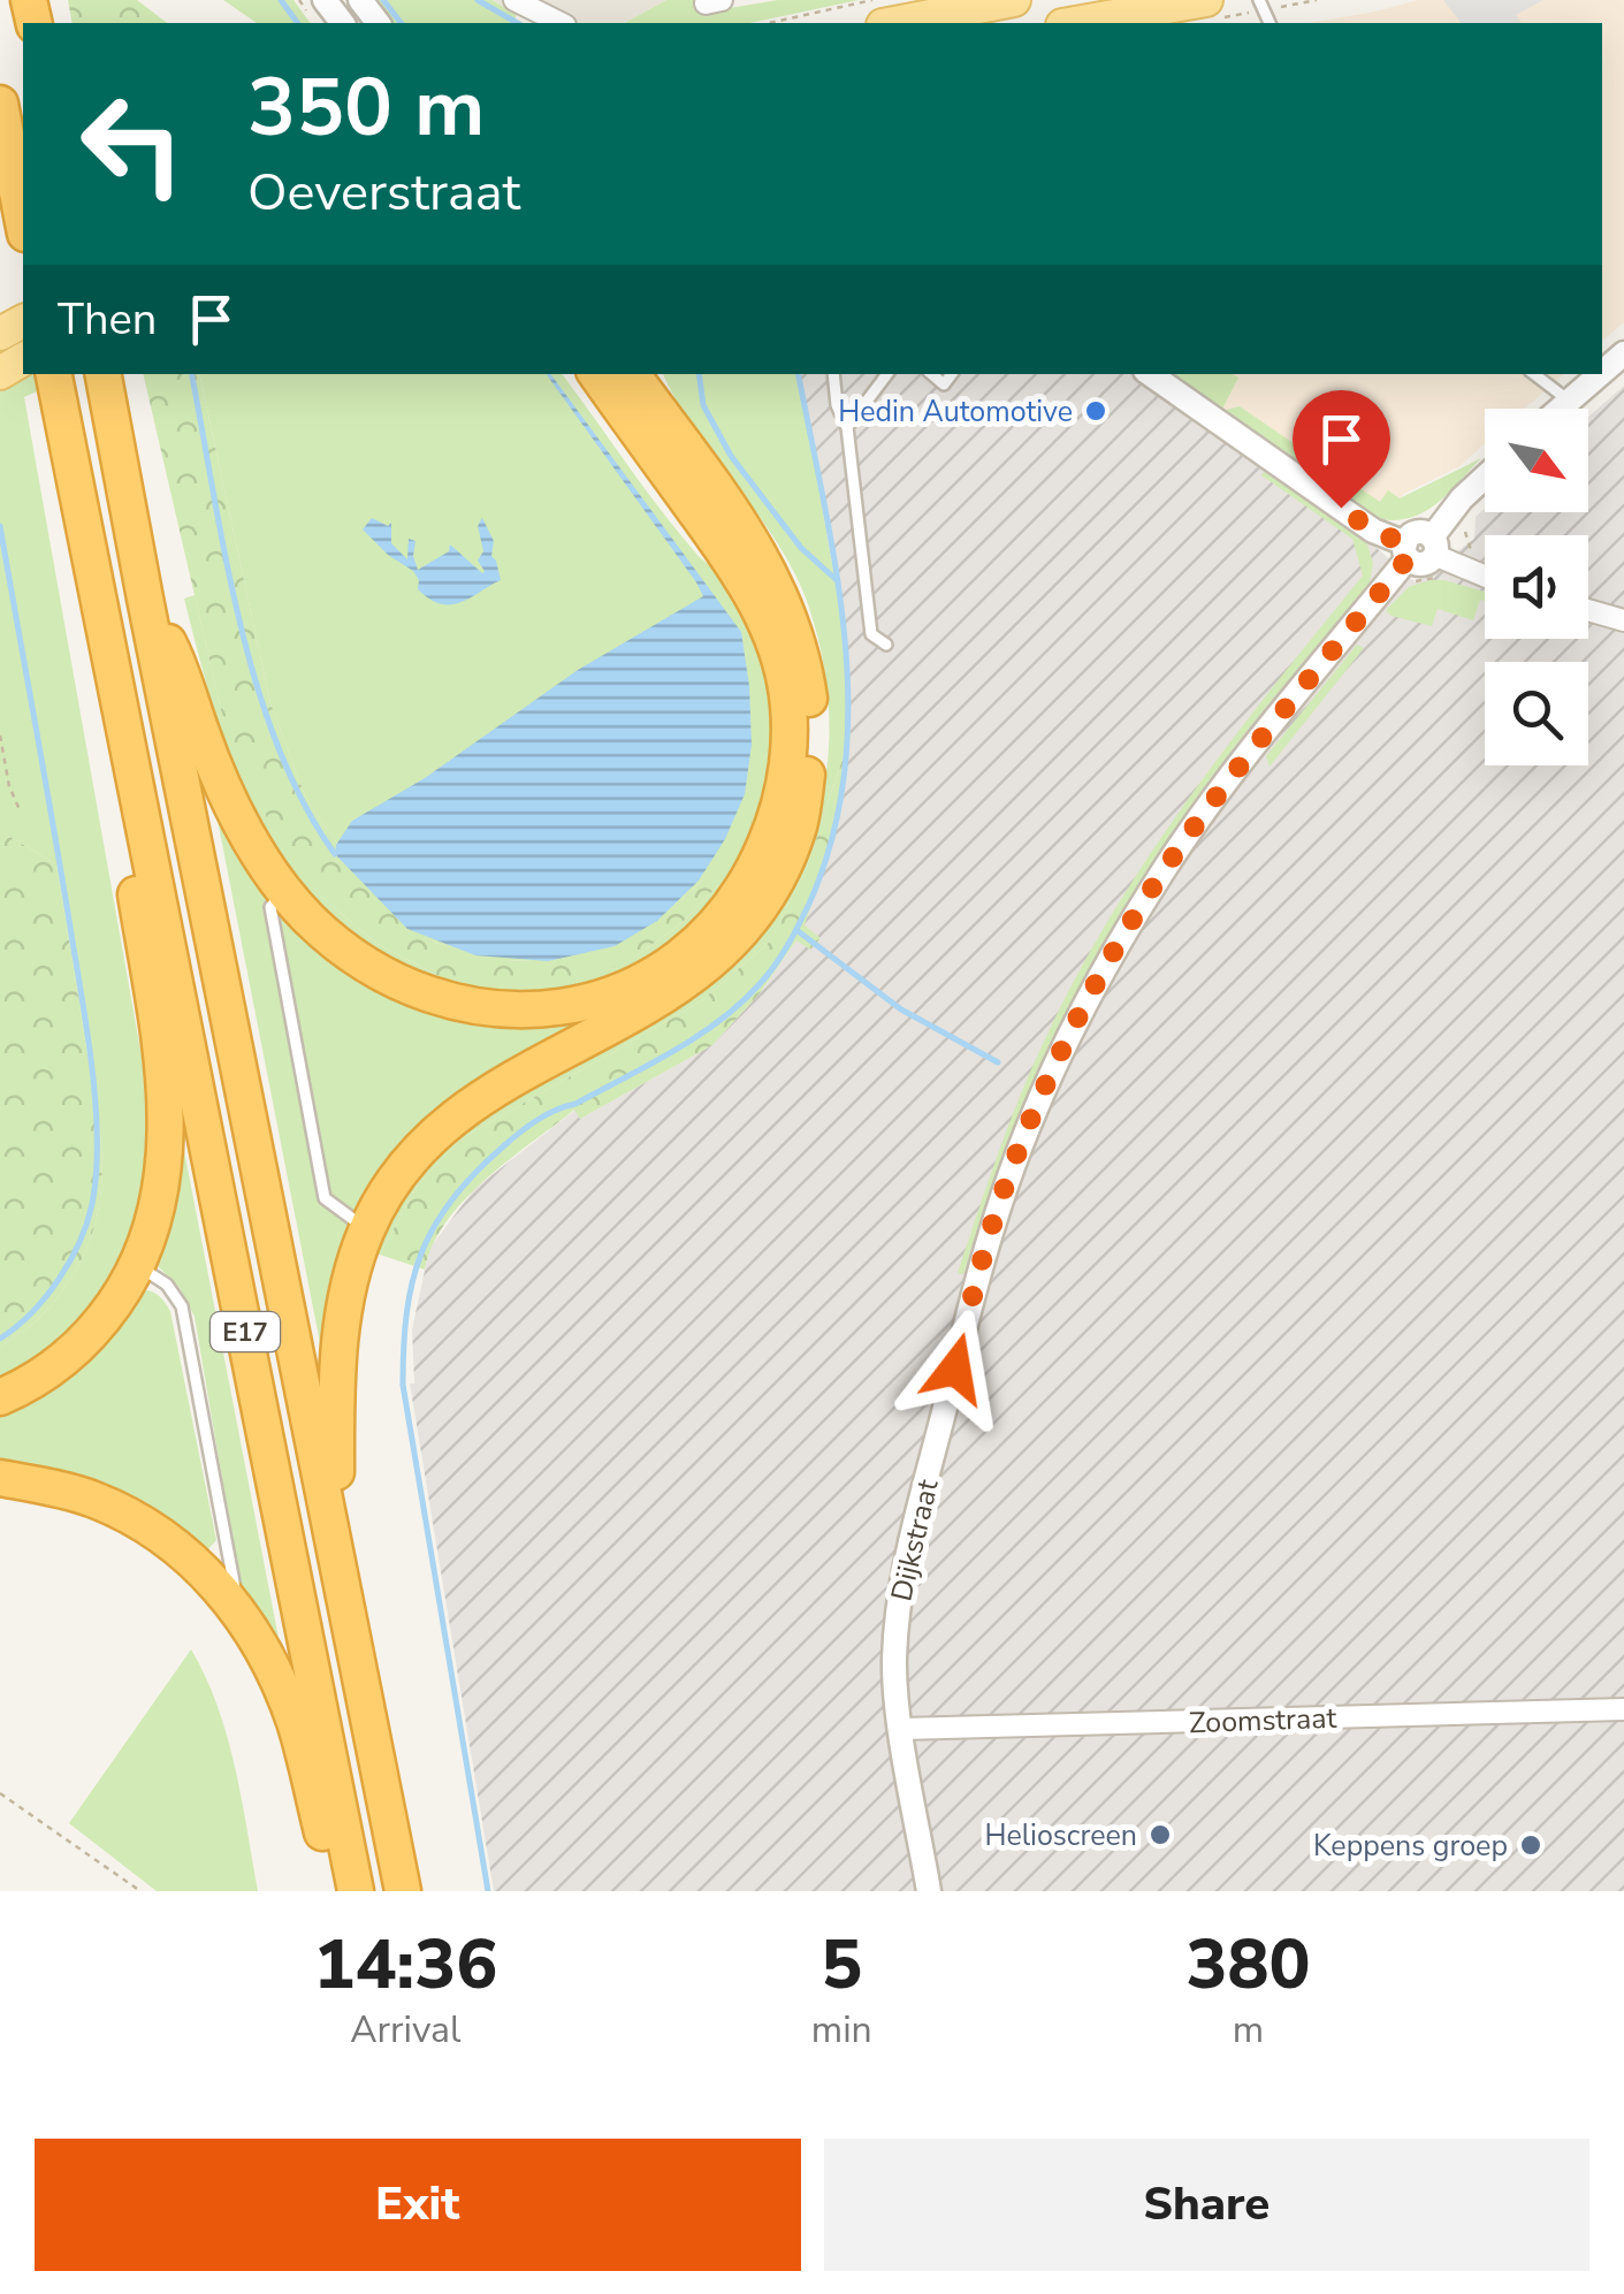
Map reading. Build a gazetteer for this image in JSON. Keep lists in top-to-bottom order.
{
  "streets": {
    "highway": ["E17"],
    "street": ["Dijkstraat", "Zoomstraat"]
  },
  "crossings": [
    ["Dijkstraat", "Zoomstraat"]
  ],
  "places": ["Hedin Automotive", "Helioscreen", "Keppens groep"],
  "north": "bottom right",
  "page": {
    "turn": ["350 m", "Oeverstraat"],
    "then": "Then",
    "eta": [
      "14:36",
      "Arrival",
      "5",
      "min",
      "380",
      "m"
    ],
    "buttons": ["Exit", "Share"]
  }
}
